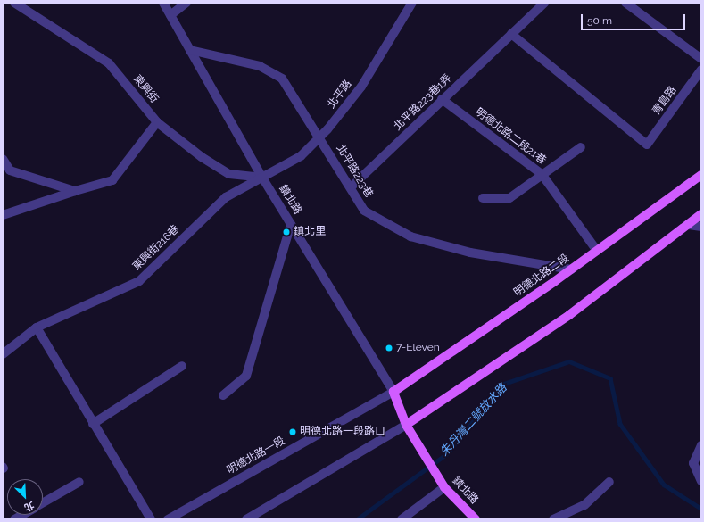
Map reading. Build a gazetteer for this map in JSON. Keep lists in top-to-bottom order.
{
  "streets": {
    "main road": ["鎮北路", "明德北路二段"],
    "street": [
      "東興街",
      "北平路",
      "青島路",
      "北平路223巷1弄",
      "明德北路二段21巷",
      "北平路223巷",
      "東興街216巷",
      "明德北路一段"
    ]
  },
  "crossings": [
    ["東興街", "北平路"],
    ["東興街", "鎮北路"],
    ["東興街", "東興街216巷"],
    ["北平路", "北平路223巷"],
    ["北平路", "鎮北路"],
    ["北平路", "東興街216巷"],
    ["青島路", "北平路223巷1弄"],
    ["北平路223巷1弄", "明德北路二段21巷"],
    ["北平路223巷1弄", "北平路223巷"],
    ["明德北路二段21巷", "明德北路二段"],
    ["北平路223巷", "鎮北路"],
    ["北平路223巷", "明德北路二段"],
    ["鎮北路", "東興街216巷"],
    ["鎮北路", "明德北路二段"],
    ["鎮北路", "明德北路一段"],
    ["明德北路二段", "明德北路一段"]
  ],
  "water": ["朱丹灣二號放水路"],
  "places": ["鎮北里", "7-Eleven", "明德北路一段路口"],
  "scale_bar": "50 m",
  "north": "bottom right"
}
